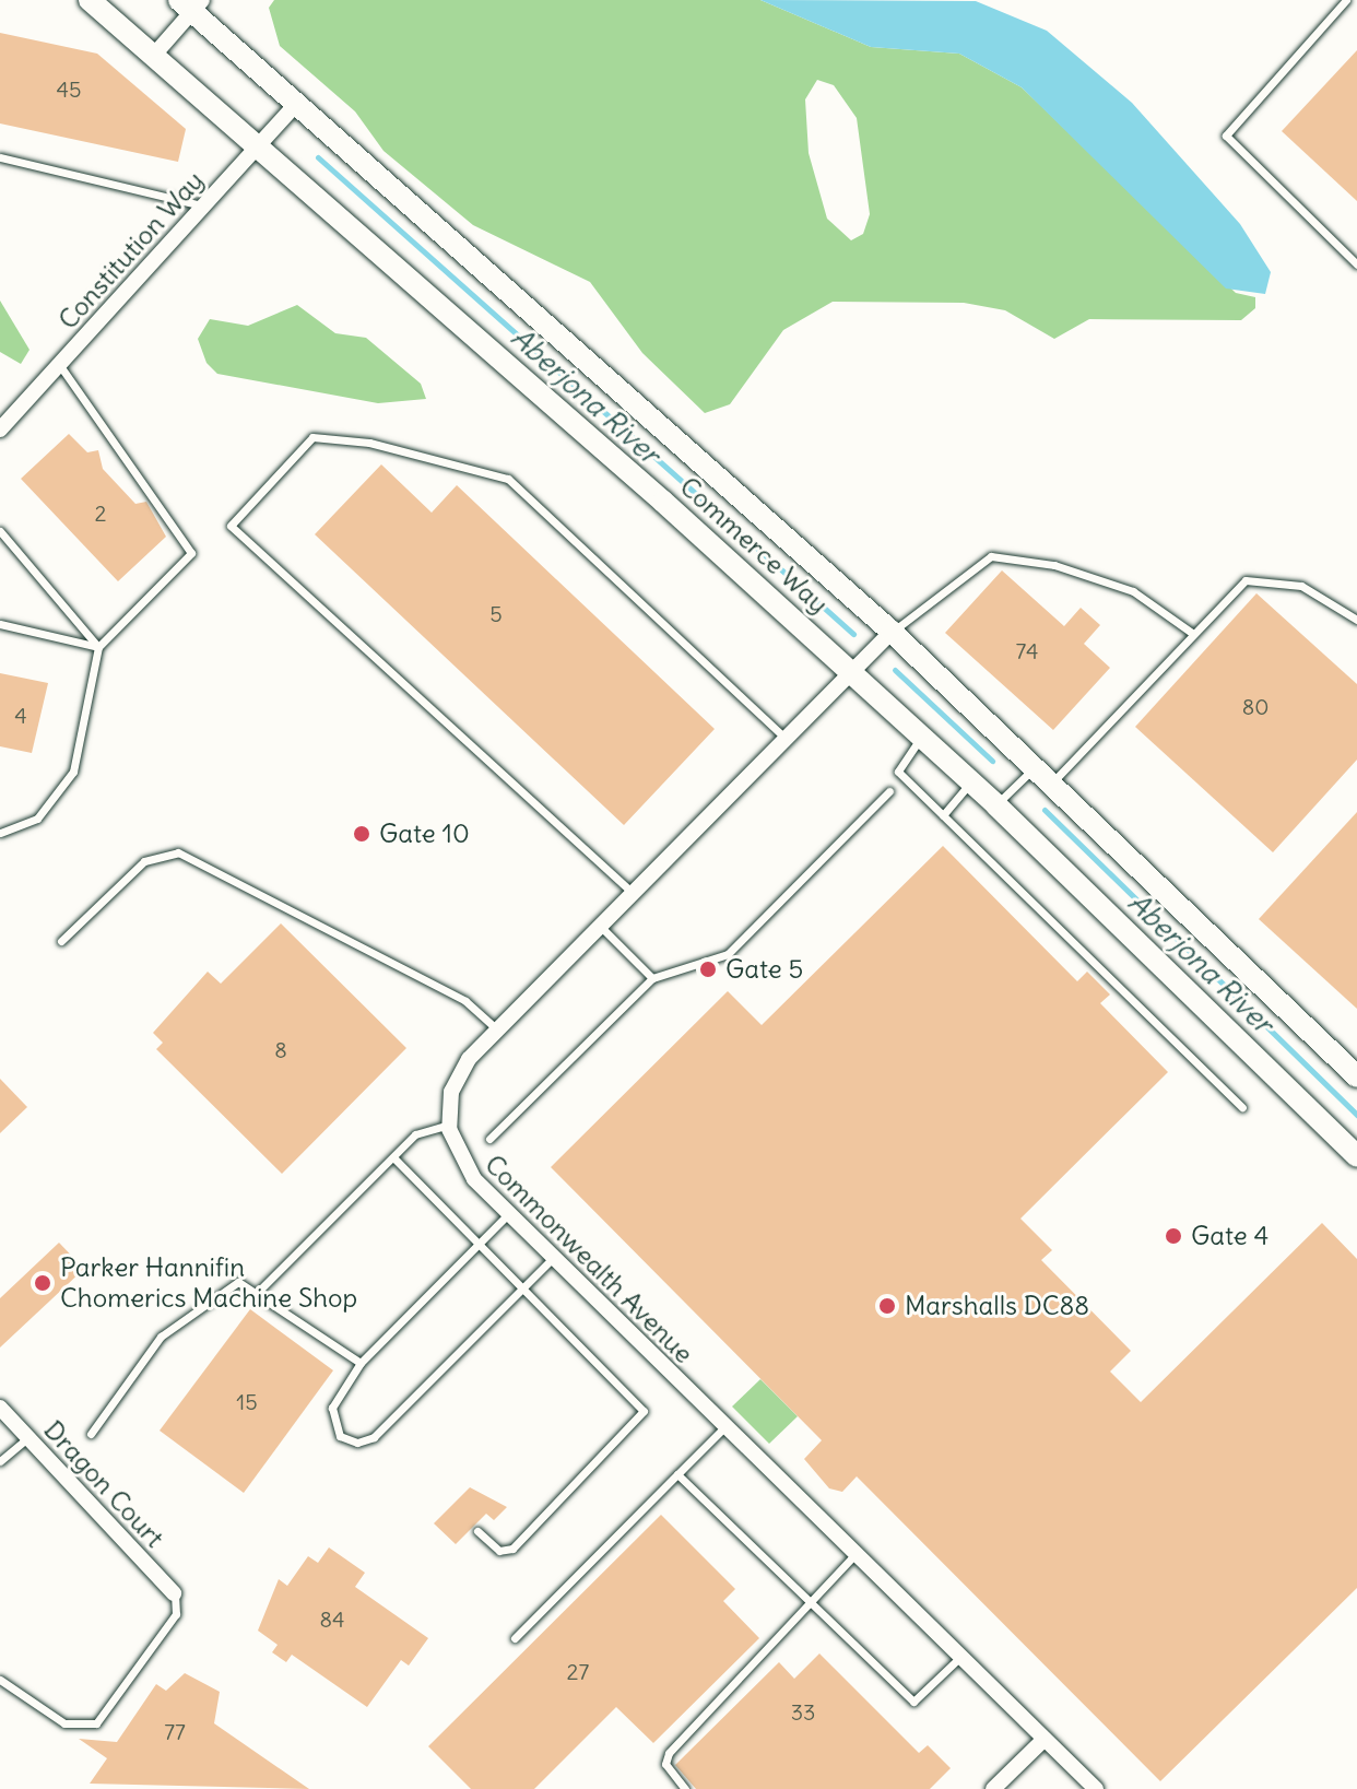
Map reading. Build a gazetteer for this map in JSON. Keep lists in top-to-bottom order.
{
  "streets": {
    "street": [
      "Constitution Way",
      "Commerce Way",
      "Commonwealth Avenue",
      "Dragon Court"
    ]
  },
  "crossings": [
    ["Constitution Way", "Commerce Way"],
    ["Commerce Way", "Commonwealth Avenue"]
  ],
  "water": ["Aberjona River"],
  "places": [
    "Gate 10",
    "Gate 5",
    "Gate 4",
    "Parker Hannifin Chomerics Machine Shop",
    "Marshalls DC88"
  ],
  "house_numbers": [
    "45",
    "2",
    "5",
    "74",
    "80",
    "4",
    "8",
    "15",
    "84",
    "27",
    "33",
    "77"
  ]
}
